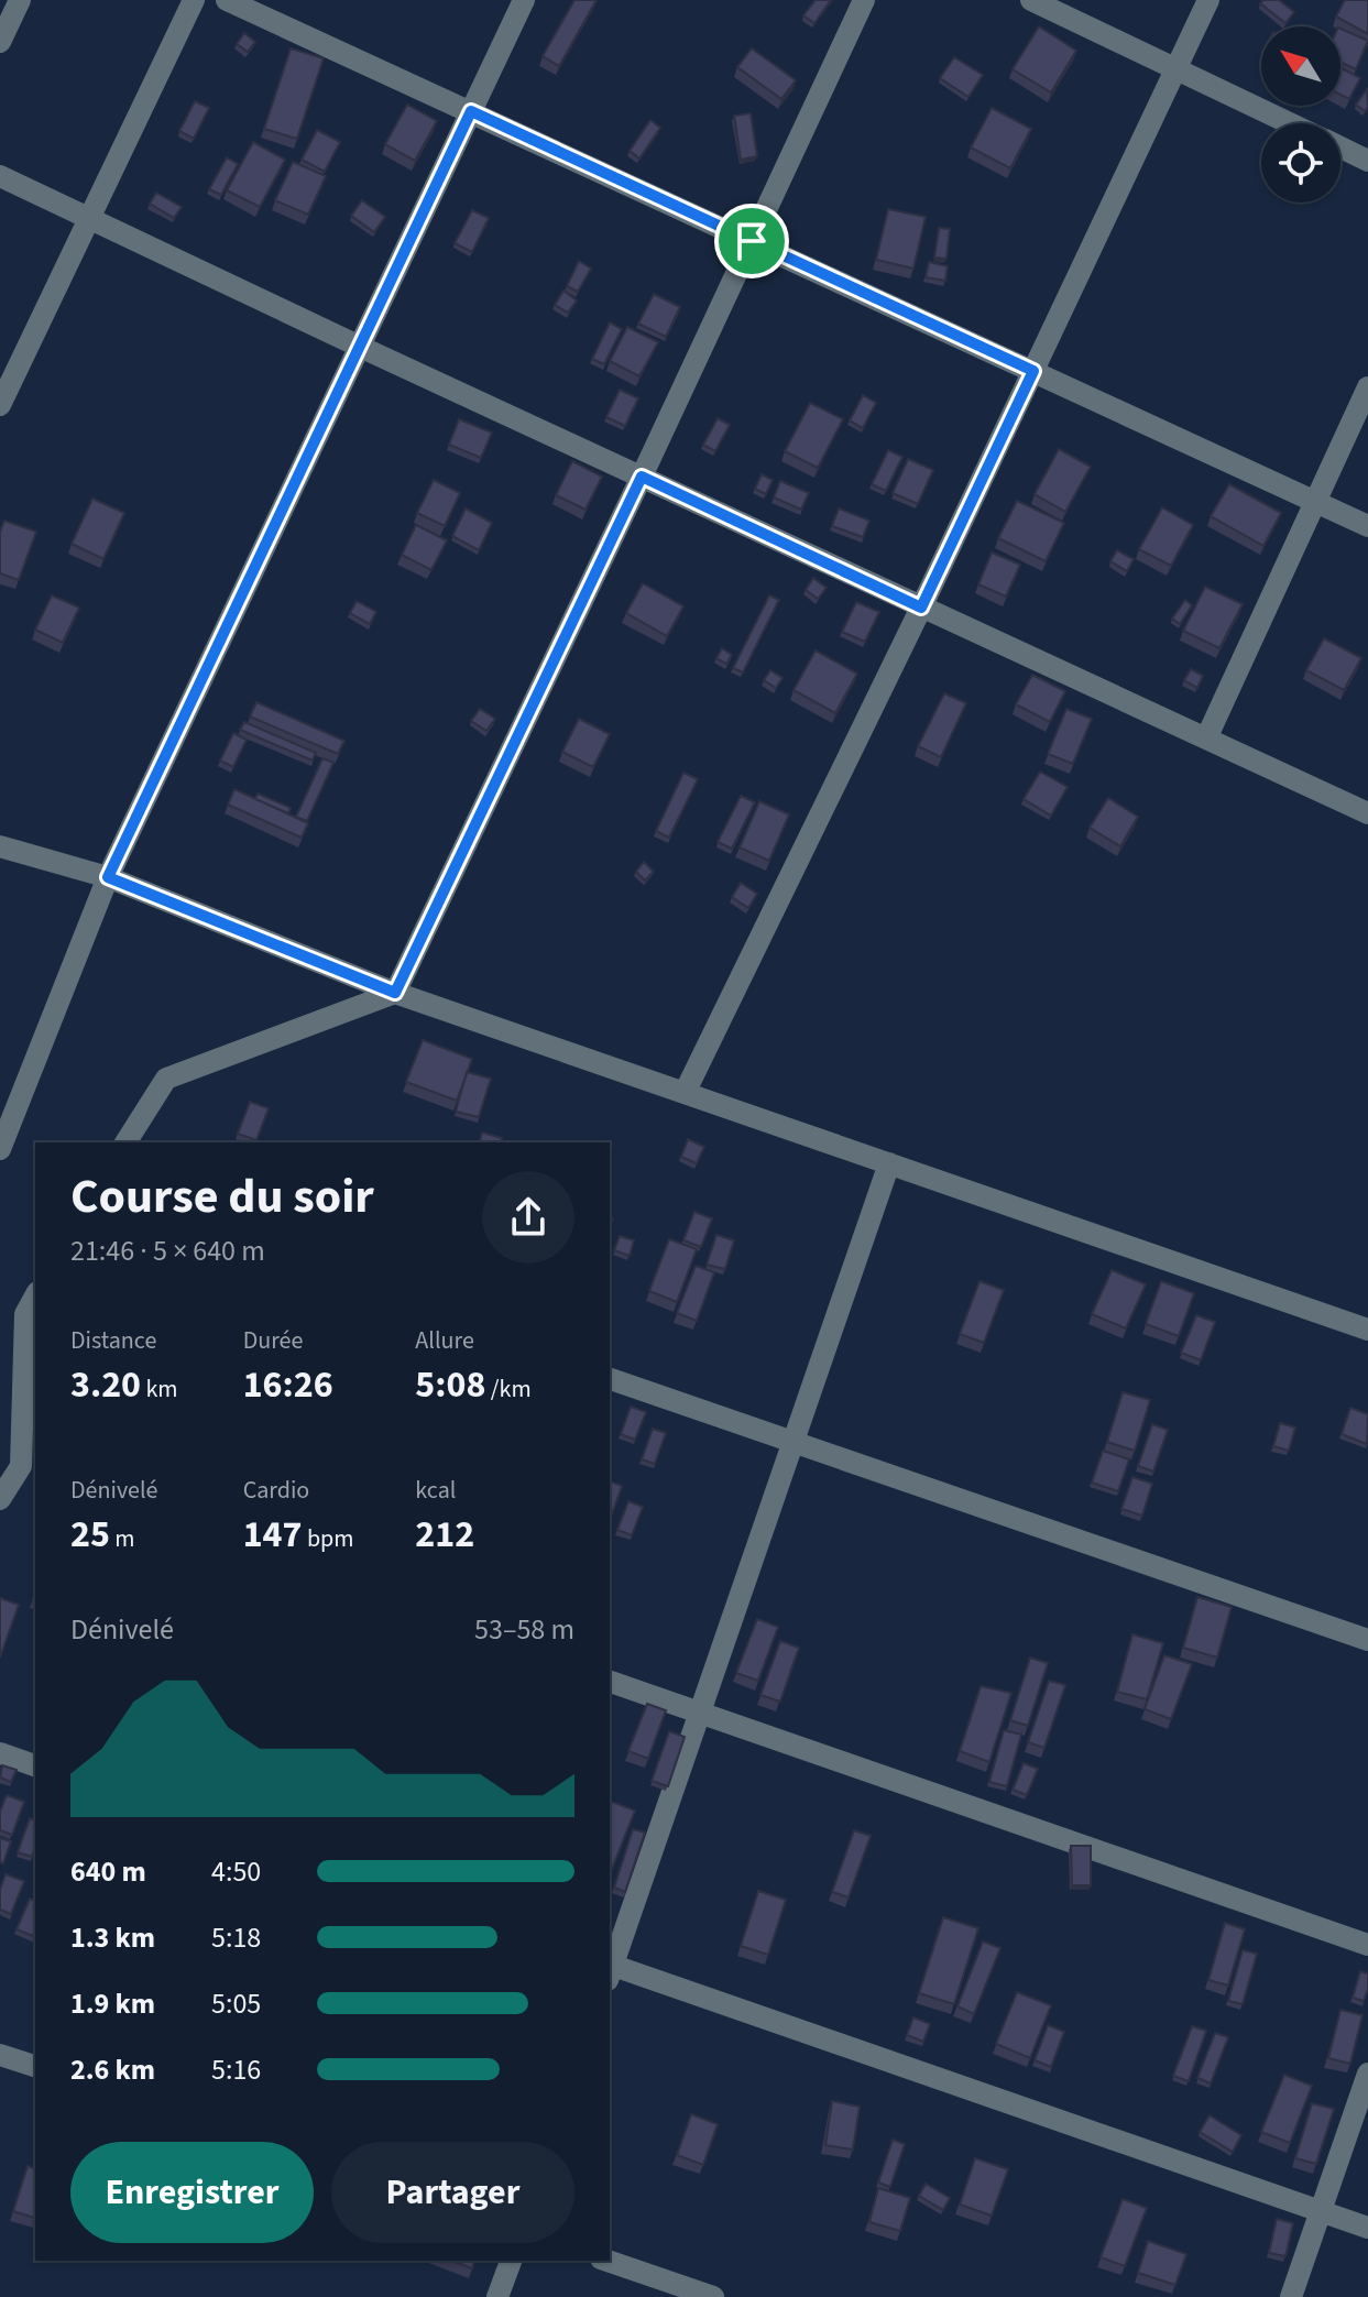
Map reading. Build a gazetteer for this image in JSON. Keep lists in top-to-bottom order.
{
  "north": "top left",
  "page": {
    "heading": ["Course du soir", "21:46 · 5 × 640 m"],
    "stats": [
      ["Distance", "3.20 km"],
      ["Durée", "16:26"],
      ["Allure", "5:08 /km"],
      ["Dénivelé", "25 m"],
      ["Cardio", "147 bpm"],
      ["kcal", "212"]
    ],
    "chart": ["Dénivelé", "53–58 m"],
    "list": [
      {
        "name": "640 m",
        "note": "4:50"
      },
      {
        "name": "1.3 km",
        "note": "5:18"
      },
      {
        "name": "1.9 km",
        "note": "5:05"
      },
      {
        "name": "2.6 km",
        "note": "5:16"
      }
    ],
    "buttons": ["Enregistrer", "Partager"]
  }
}
